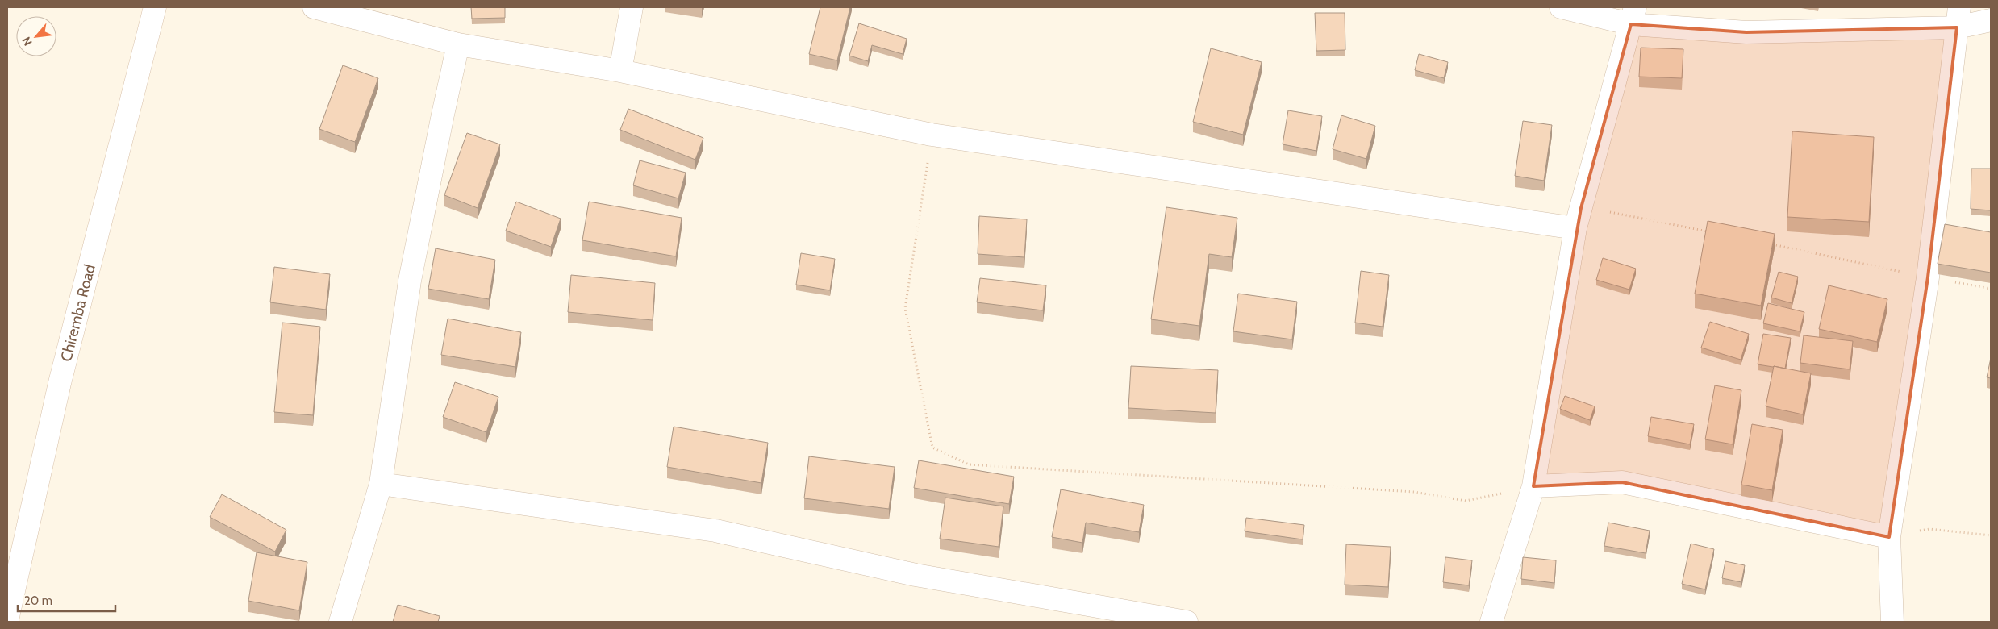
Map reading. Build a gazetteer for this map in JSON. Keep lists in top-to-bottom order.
{
  "streets": {
    "street": ["Chiremba Road"]
  },
  "scale_bar": "20 m",
  "north": "bottom left"
}
